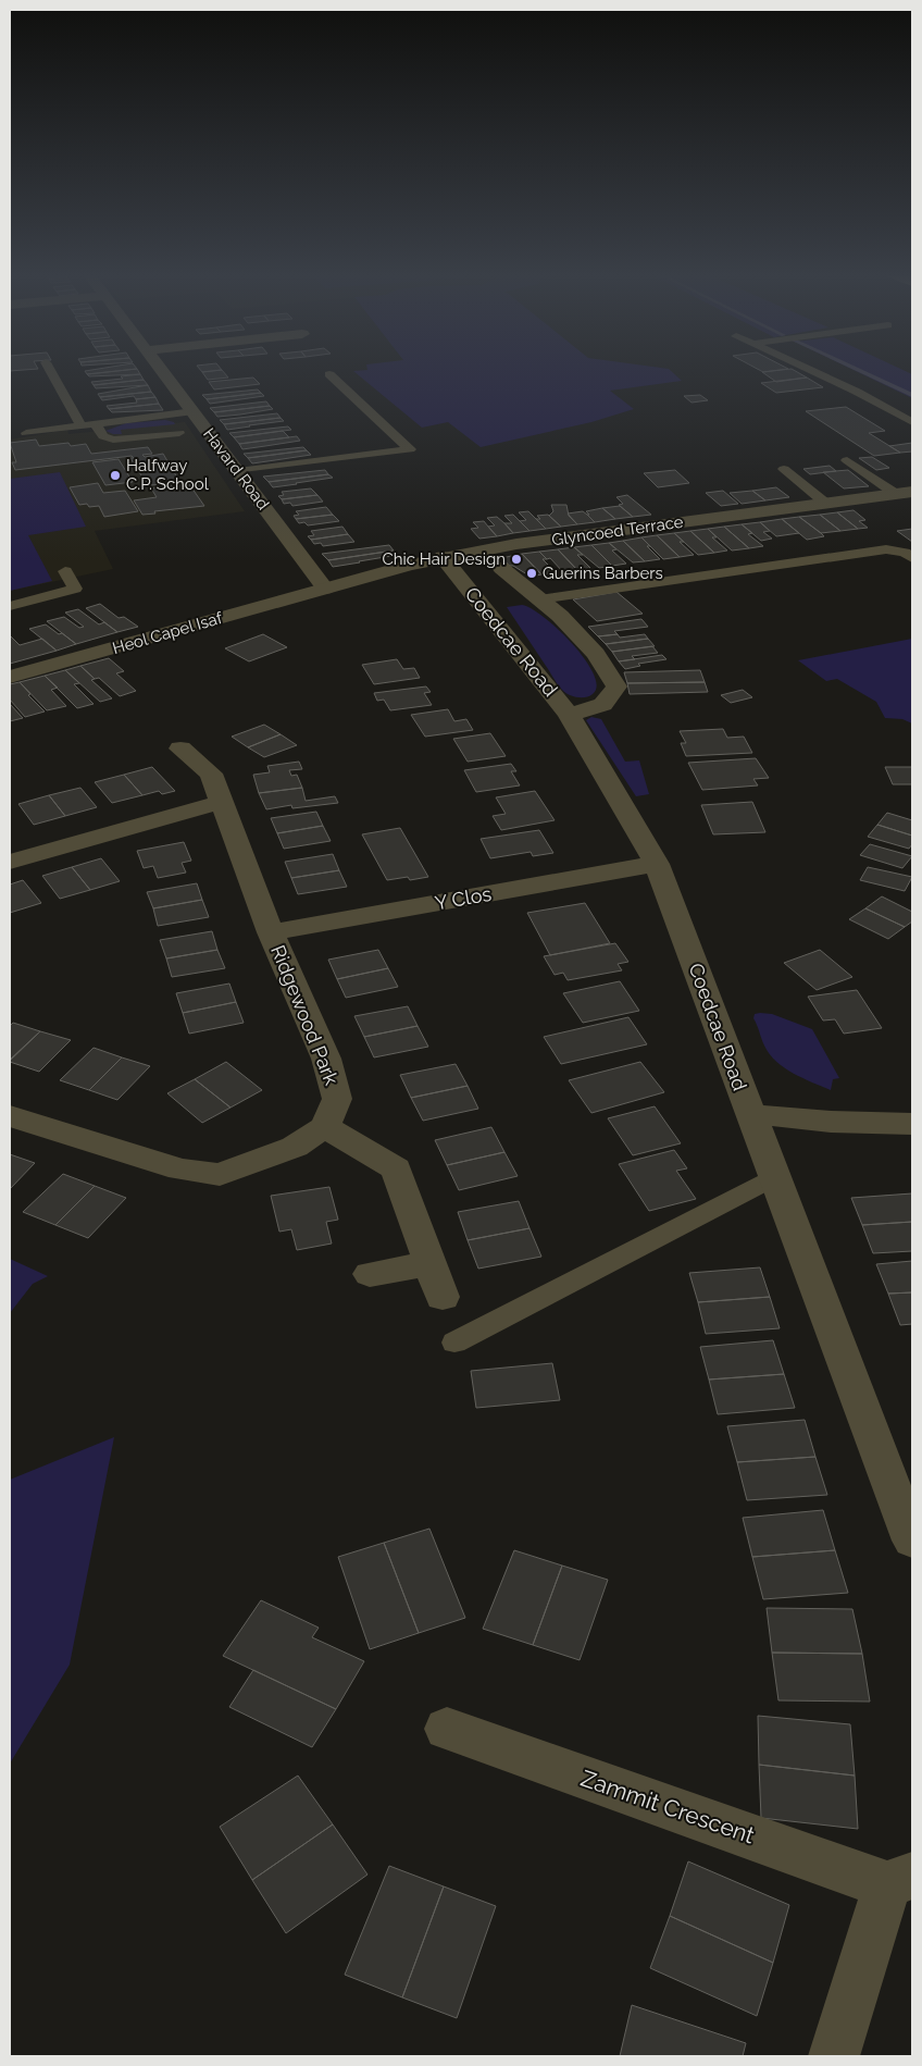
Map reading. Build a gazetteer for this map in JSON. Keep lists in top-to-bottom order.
{
  "streets": {
    "street": [
      "Havard Road",
      "Glyncoed Terrace",
      "Heol Capel Isaf",
      "Coedcae Road",
      "Y Clos",
      "Ridgewood Park",
      "Zammit Crescent"
    ]
  },
  "crossings": [
    ["Havard Road", "Glyncoed Terrace"],
    ["Havard Road", "Heol Capel Isaf"],
    ["Glyncoed Terrace", "Heol Capel Isaf"],
    ["Glyncoed Terrace", "Coedcae Road"],
    ["Coedcae Road", "Y Clos"],
    ["Y Clos", "Ridgewood Park"]
  ],
  "places": ["Halfway C.P. School", "Chic Hair Design", "Guerins Barbers"]
}
